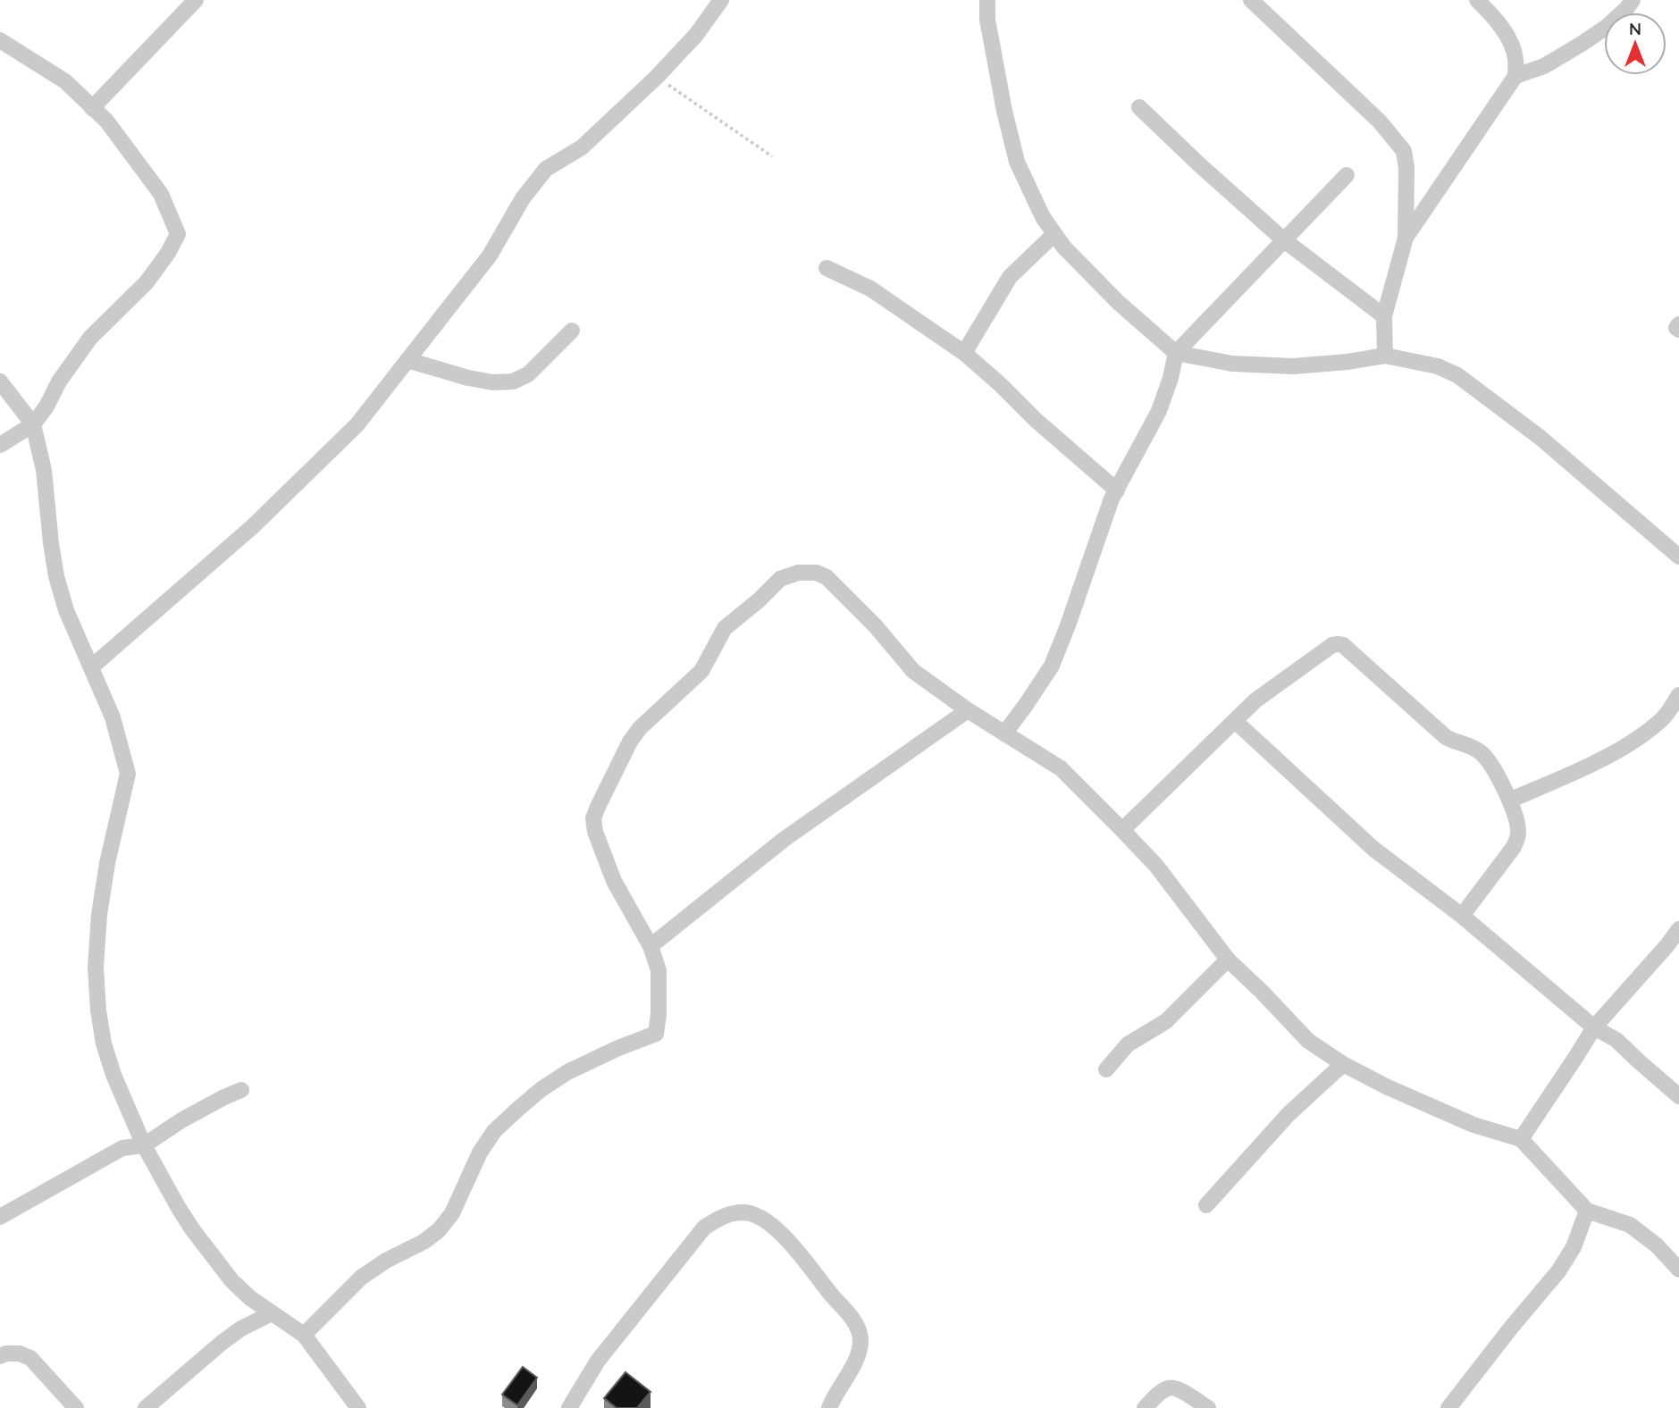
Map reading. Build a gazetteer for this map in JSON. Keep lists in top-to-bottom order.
{
  "north": "top"
}
